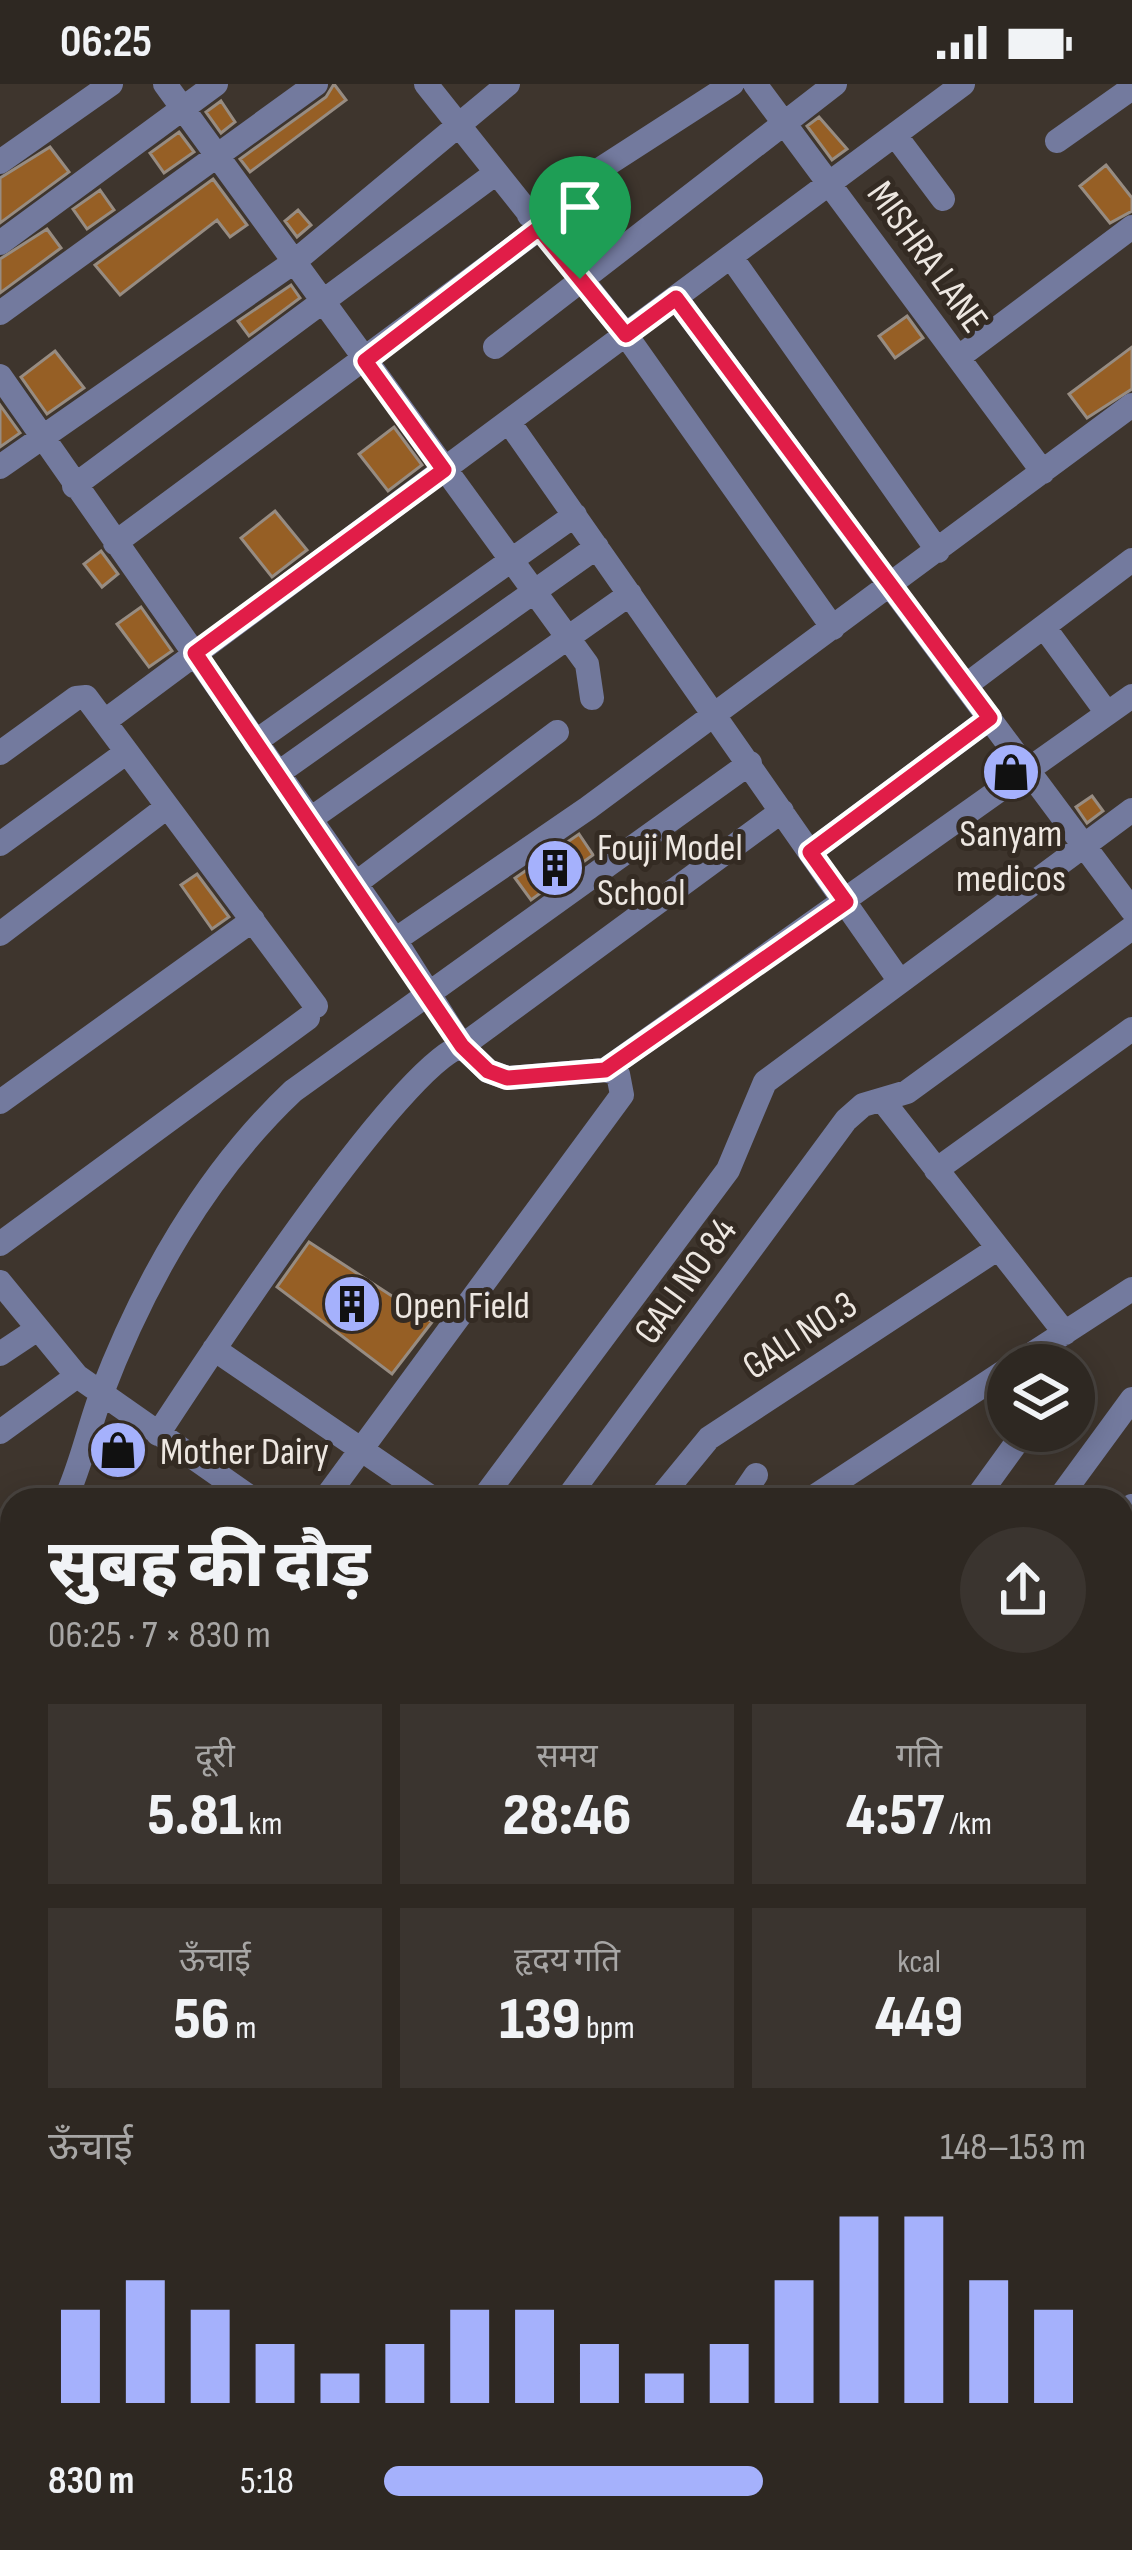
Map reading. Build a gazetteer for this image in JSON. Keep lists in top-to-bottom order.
{
  "streets": {
    "street": ["MISHRA LANE", "GALI NO 84", "GALI NO.3"]
  },
  "places": {
    "shop": ["Sanyam medicos", "Mother Dairy"],
    "building": ["Fouji Model School", "Open Field"]
  },
  "page": {
    "status": "06:25",
    "heading": ["सुबह की दौड़", "06:25 · 7 × 830 m"],
    "stats": [
      ["दूरी", "5.81 km"],
      ["समय", "28:46"],
      ["गति", "4:57 /km"],
      ["ऊँचाई", "56 m"],
      ["हृदय गति", "139 bpm"],
      ["kcal", "449"]
    ],
    "chart": ["ऊँचाई", "148–153 m"],
    "list": [
      {
        "name": "830 m",
        "note": "5:18"
      }
    ]
  }
}
